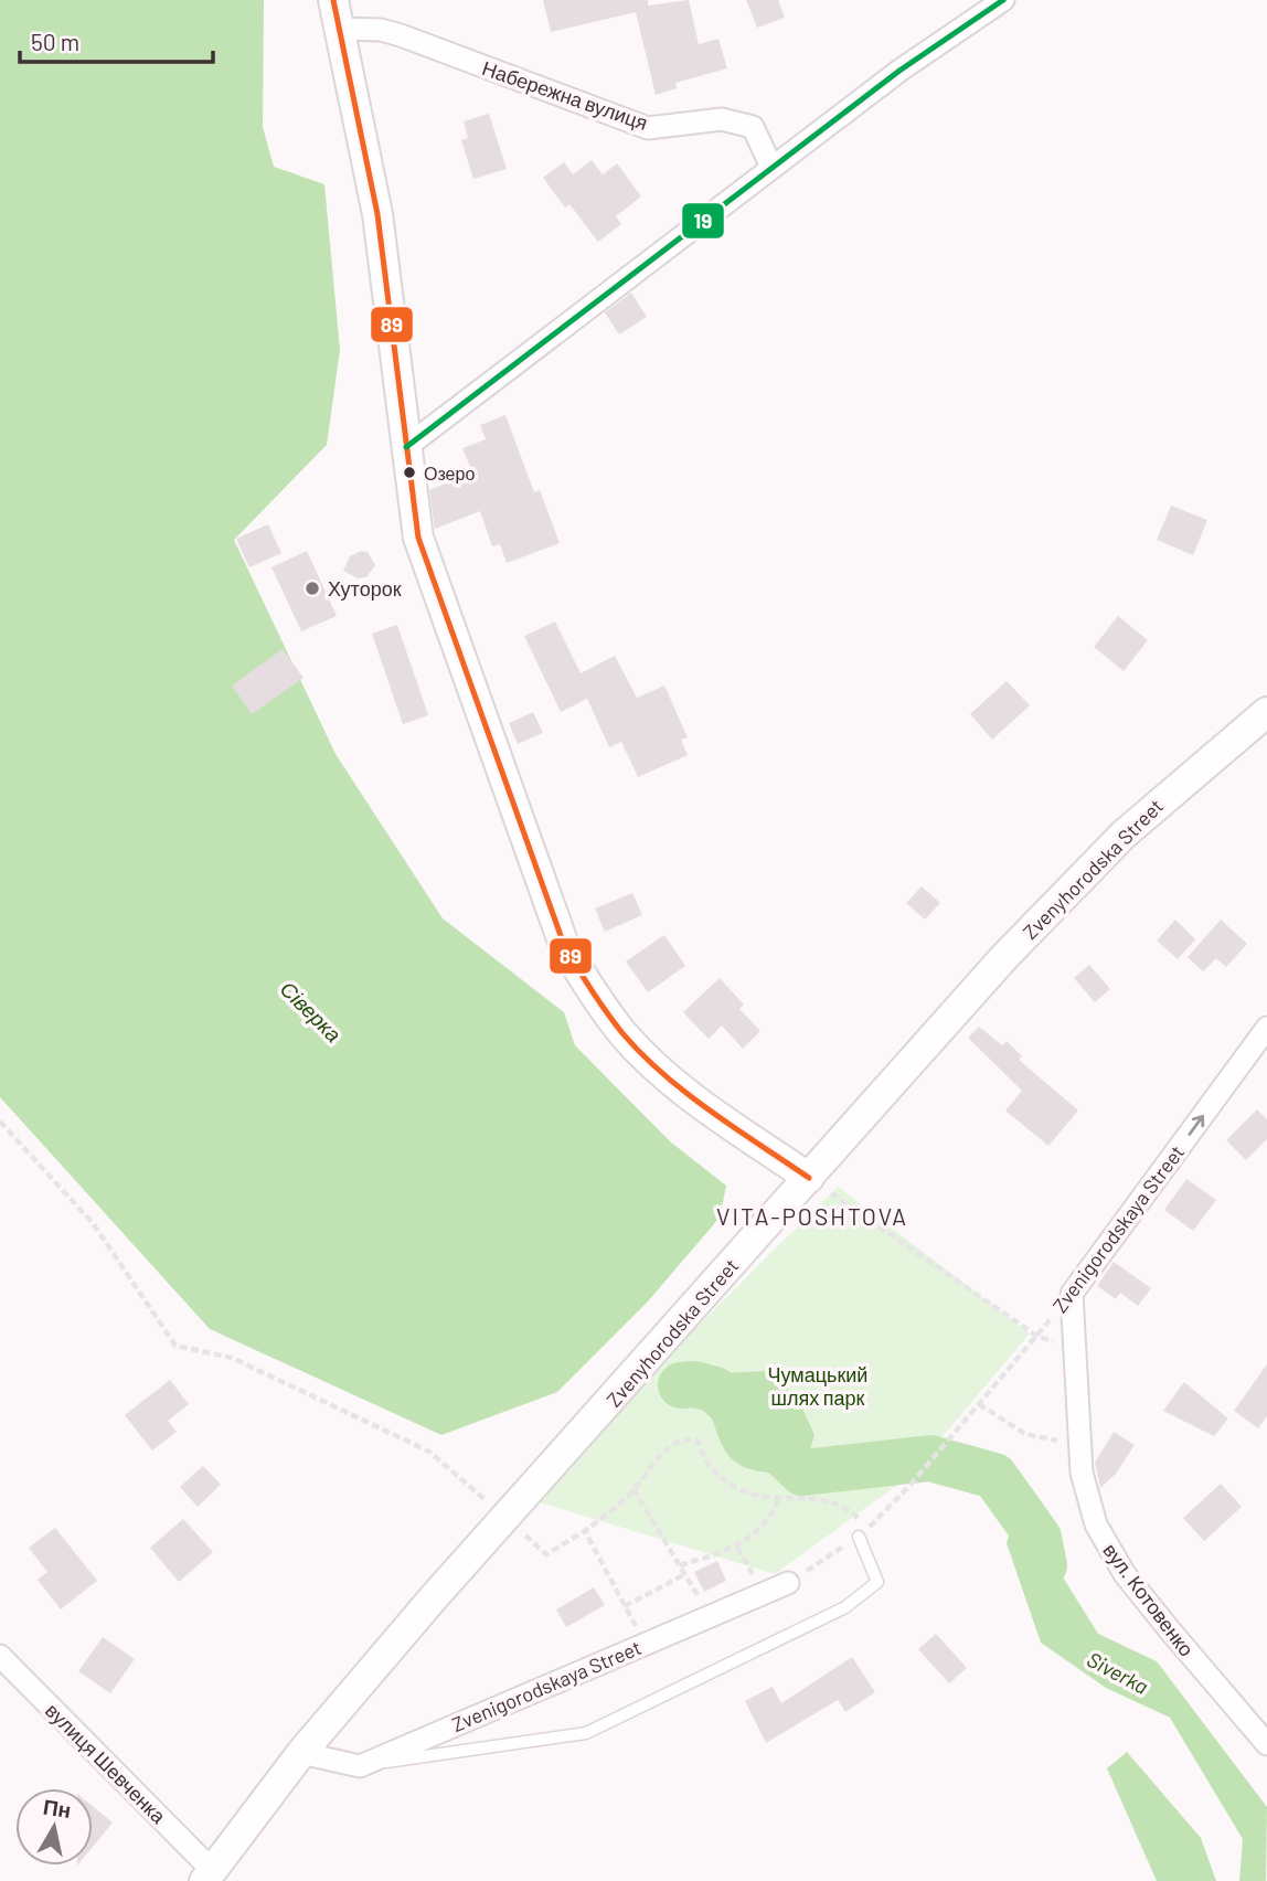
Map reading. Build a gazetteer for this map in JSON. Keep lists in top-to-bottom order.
{
  "streets": {
    "street": [
      "Набережна вулиця",
      "Zvenyhorodska Street",
      "Zvenigorodskaya Street",
      "вул. Котовенко",
      "вулиця Шевченка"
    ]
  },
  "crossings": [
    ["Zvenyhorodska Street", "вулиця Шевченка"],
    ["Zvenigorodskaya Street", "вул. Котовенко"]
  ],
  "districts": ["VITA-POSHTOVA"],
  "water": ["Сіверка", "Siverka"],
  "parks": ["Чумацький шлях парк"],
  "places": ["Озеро", "Хуторок"],
  "lines": ["transit line 89", "transit line 19"],
  "scale_bar": "50 m",
  "north": "top"
}
